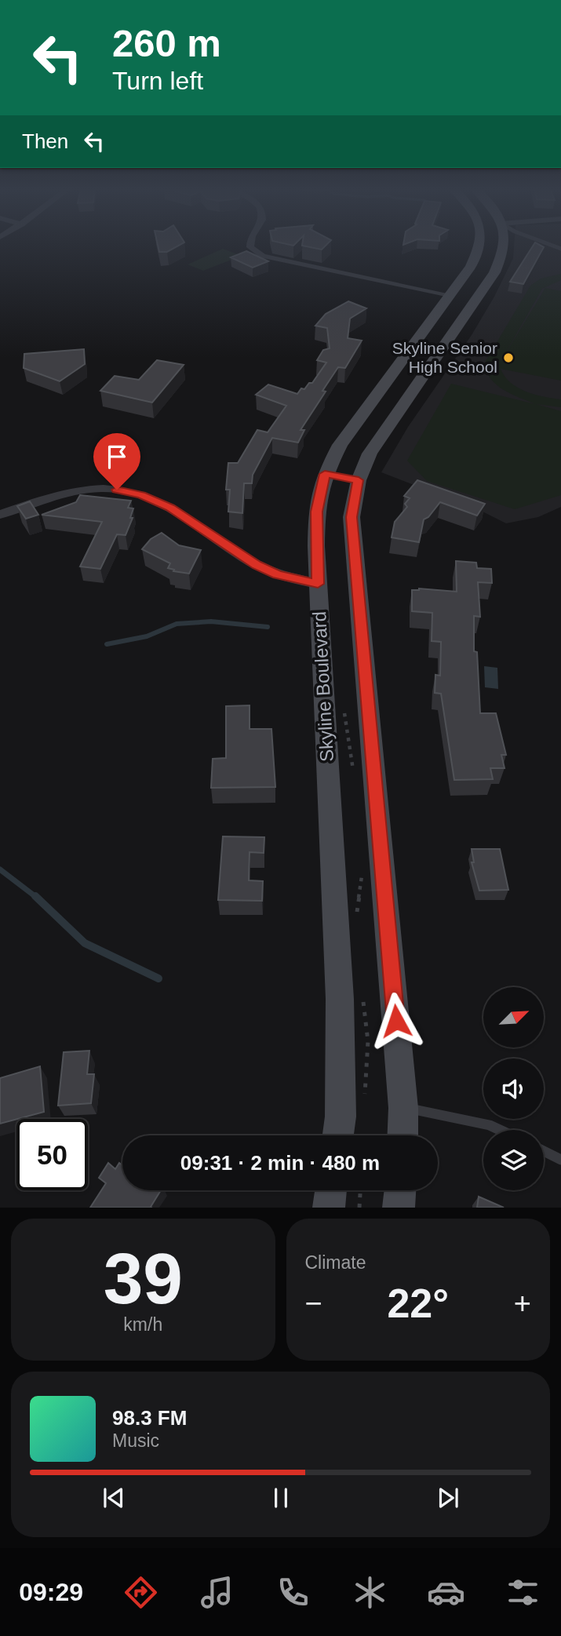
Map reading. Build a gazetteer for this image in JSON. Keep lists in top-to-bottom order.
{
  "streets": {
    "main road": ["Skyline Boulevard"]
  },
  "places": ["Skyline Senior High School"],
  "north": "top right",
  "page": {
    "turn": ["260 m", "Turn left"],
    "then": "Then",
    "limit": "50",
    "trip": "09:31 · 2 min · 480 m",
    "tile": [
      ["39", "km/h"],
      "Climate"
    ],
    "heat": ["−", "22°", "+"],
    "song": ["98.3 FM", "Music"],
    "tabs": "09:29"
  }
}
